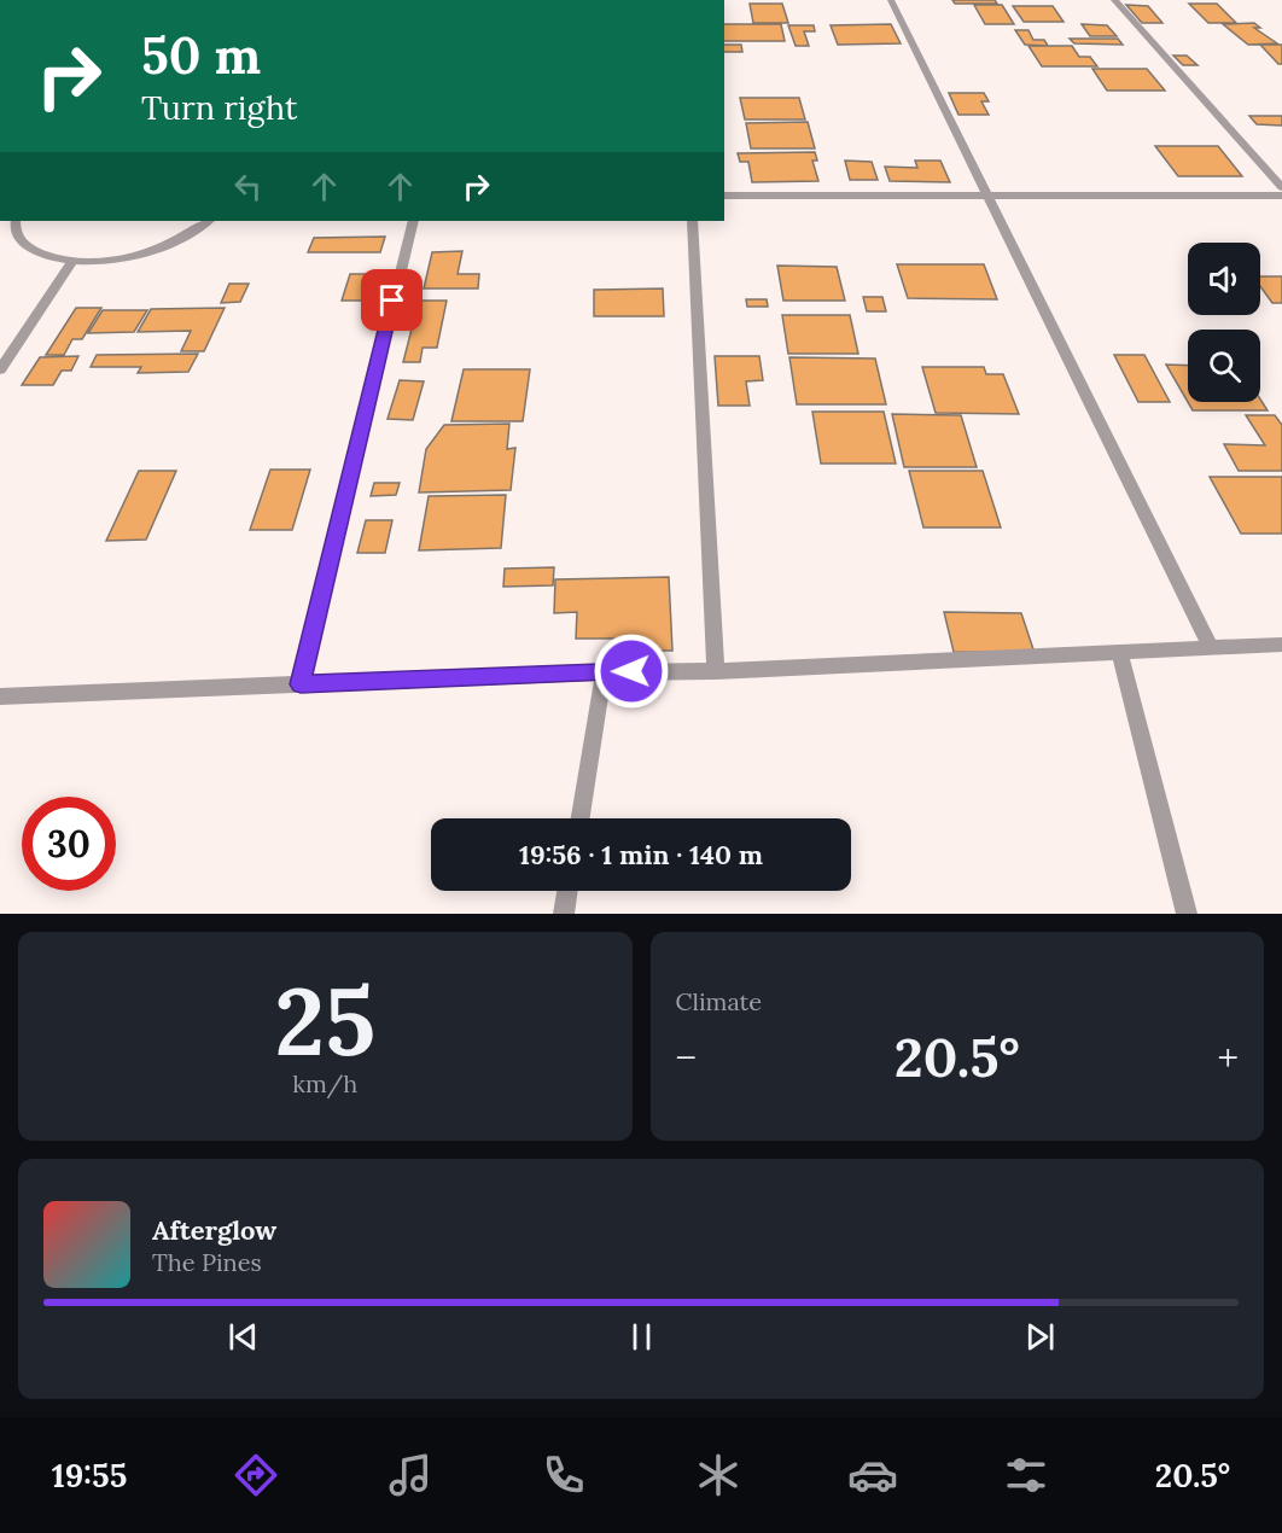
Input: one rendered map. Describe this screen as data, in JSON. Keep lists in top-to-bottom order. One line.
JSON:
{"page":{"turn":["50 m","Turn right"],"limit":"30","trip":"19:56 · 1 min · 140 m","tile":[["25","km/h"],"Climate"],"heat":["−","20.5°","+"],"song":["Afterglow","The Pines"],"tabs":["19:55","20.5°"]}}
